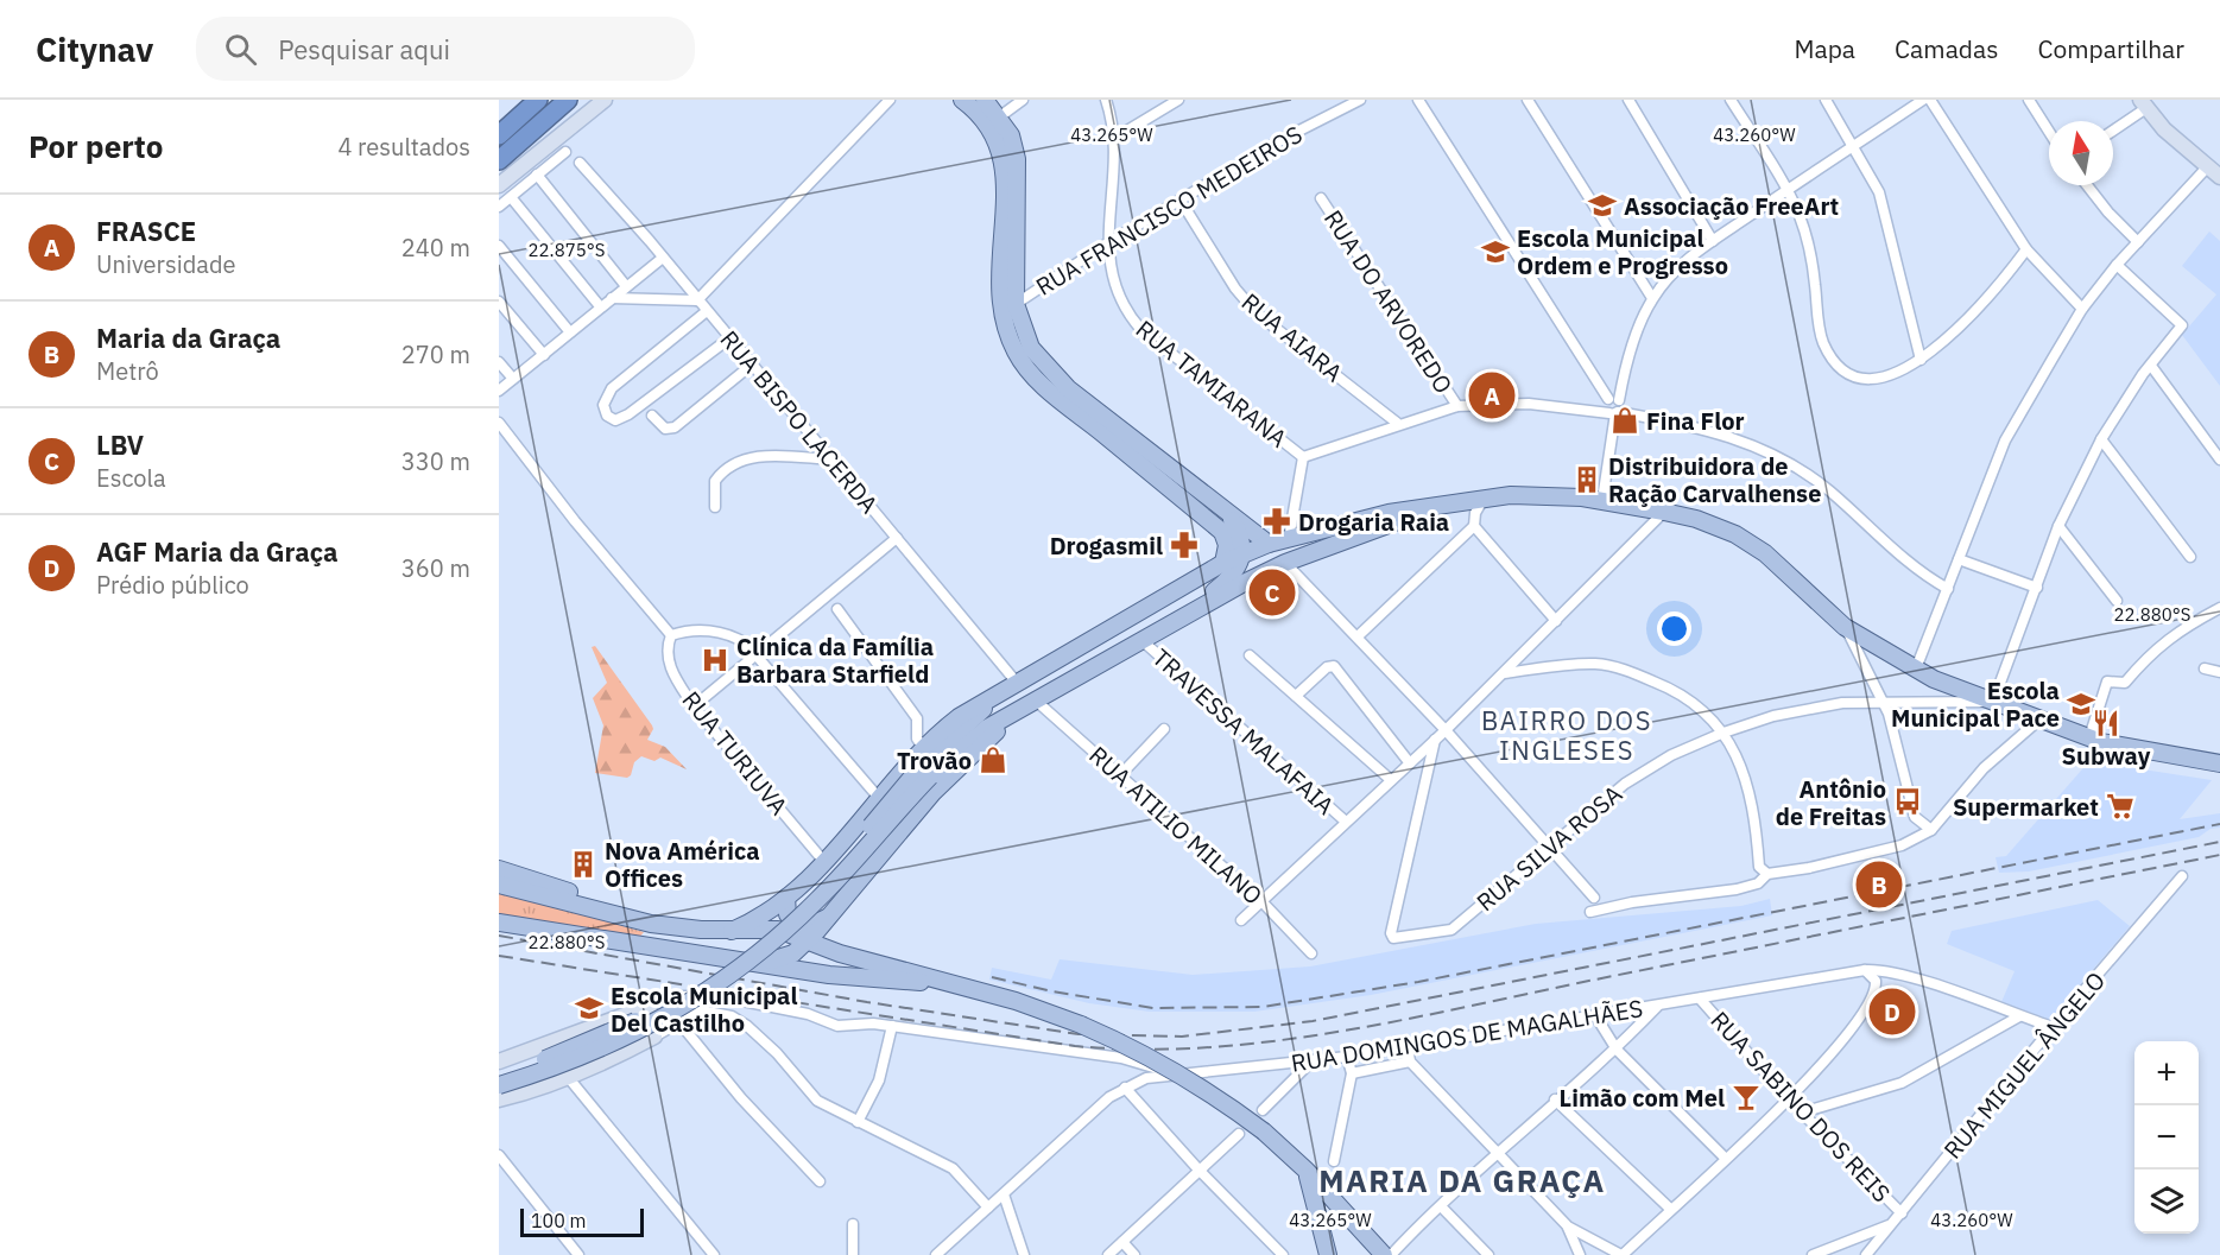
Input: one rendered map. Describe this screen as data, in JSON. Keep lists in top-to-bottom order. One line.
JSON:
{"streets":{"street":["RUA FRANCISCO MEDEIROS","RUA DO ARVOREDO","RUA AIARA","RUA TAMIARANA","RUA BISPO LACERDA","TRAVESSA MALAFAIA","RUA TURIUVA","RUA ATILIO MILANO","RUA SILVA ROSA","RUA DOMINGOS DE MAGALHÃES","RUA MIGUEL ÂNGELO","RUA SABINO DOS REIS"]},"crossings":[["RUA FRANCISCO MEDEIROS","RUA AIARA"],["RUA FRANCISCO MEDEIROS","RUA TAMIARANA"],["RUA DOMINGOS DE MAGALHÃES","RUA MIGUEL ÂNGELO"],["RUA DOMINGOS DE MAGALHÃES","RUA SABINO DOS REIS"],["RUA MIGUEL ÂNGELO","RUA SABINO DOS REIS"]],"districts":["BAIRRO DOS INGLESES","MARIA DA GRAÇA"],"places":{"school or university":["Associação FreeArt","Escola Municipal Ordem e Progresso","Escola Municipal Pace","Escola Municipal Del Castilho"],"shop":["Fina Flor","Trovão"],"building":["Distribuidora de Ração Carvalhense","Nova América Offices"],"pharmacy":["Drogaria Raia","Drogasmil"],"hospital":["Clínica da Família Barbara Starfield"],"restaurant":["Subway"],"bus stop":["Antônio de Freitas"],"supermarket":["Supermarket"],"bar":["Limão com Mel"]},"scale_bar":"100 m","north":"top","page":{"header":"Citynav","search":"Pesquisar aqui","nav":["Mapa","Camadas","Compartilhar"],"heading":["Por perto","4 resultados"],"list":[{"mark":"A","name":"FRASCE","note":"Universidade","value":"240 m"},{"mark":"B","name":"Maria da Graça","note":"Metrô","value":"270 m"},{"mark":"C","name":"LBV","note":"Escola","value":"330 m"},{"mark":"D","name":"AGF Maria da Graça","note":"Prédio público","value":"360 m"}],"pins":["A","C","B","D"],"map_buttons":["+","−"],"scale":"100 m"},"coordinates":["43.265°W","43.260°W","22.875°S","22.880°S"]}
